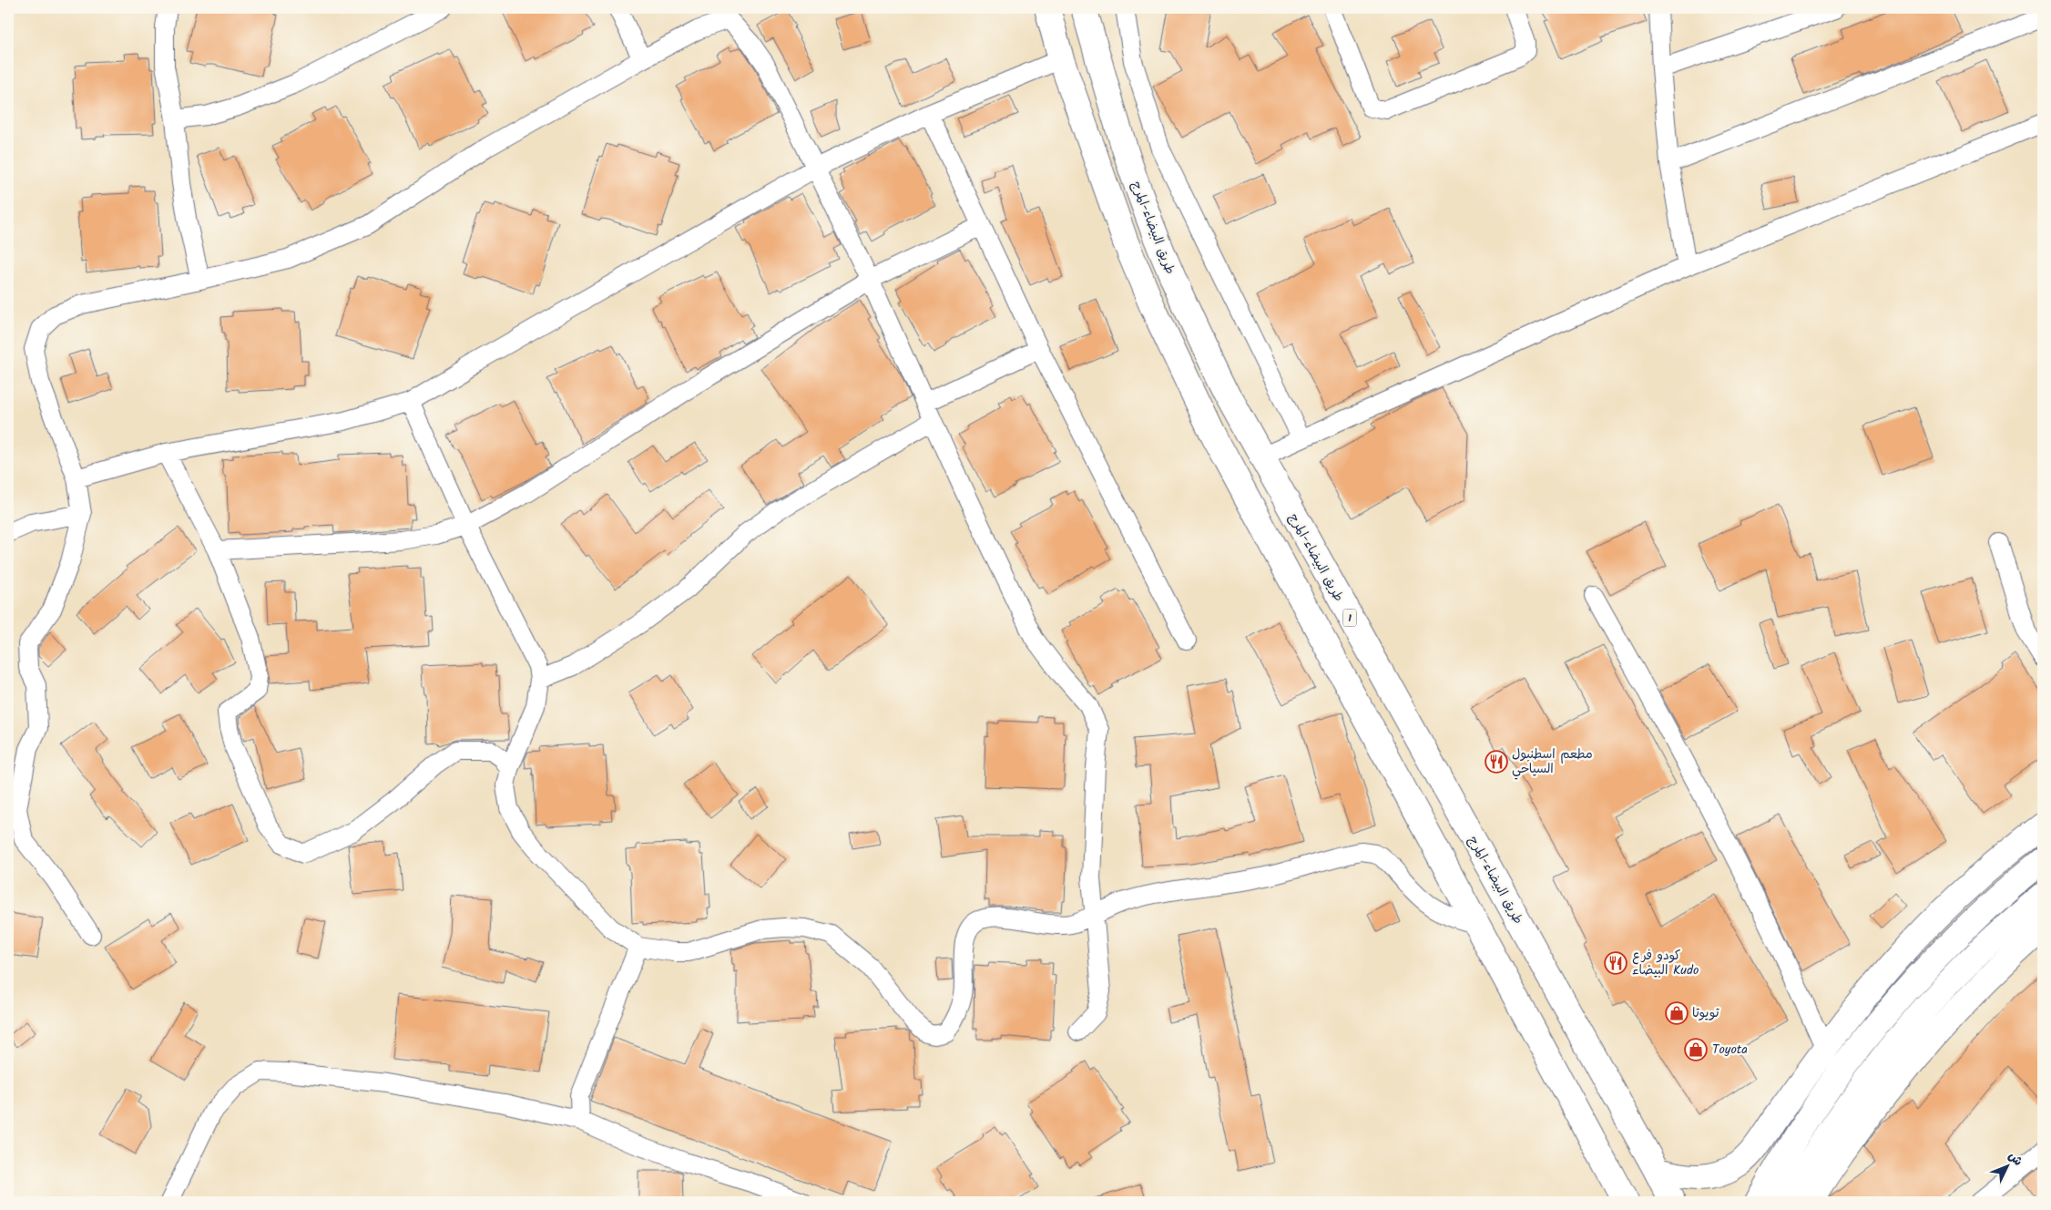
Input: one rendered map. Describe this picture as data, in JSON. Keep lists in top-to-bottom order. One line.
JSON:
{"streets":{"main road":["طريق البيضاء-المرج","1"]},"places":{"restaurant":["مطعم اسطنبول السياحي","كودو فرع البيضاء Kudo"],"shop":["تويوتا","Toyota"]},"north":"top right"}
